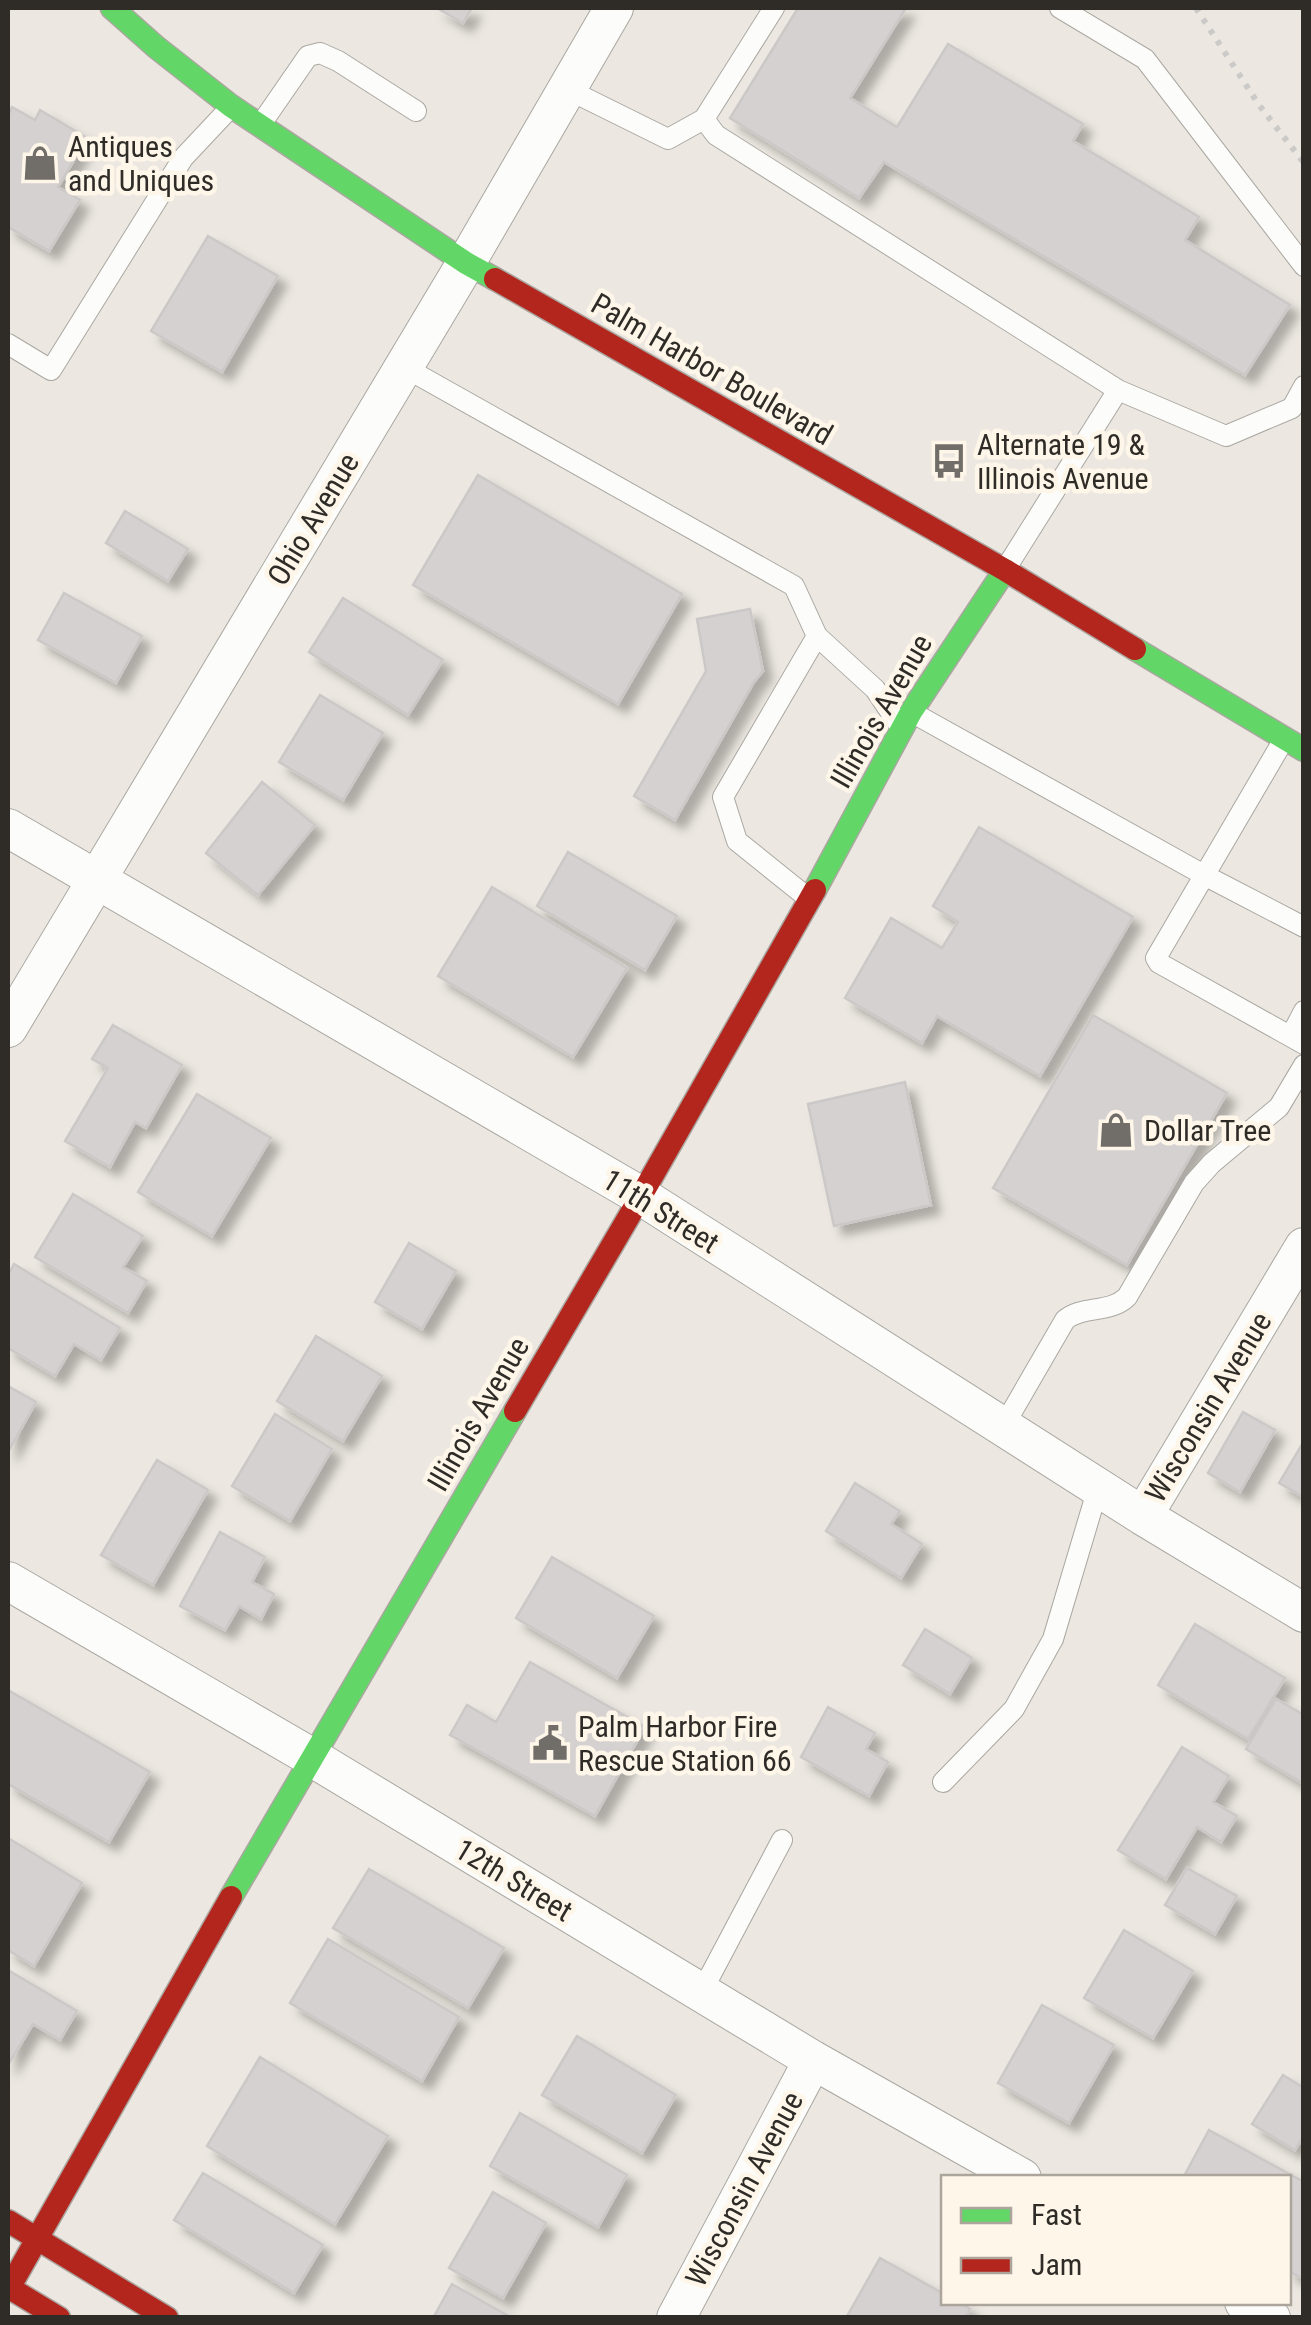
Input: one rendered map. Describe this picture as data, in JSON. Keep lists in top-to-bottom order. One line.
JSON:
{"streets":{"street":["Palm Harbor Boulevard","Ohio Avenue","Illinois Avenue","11th Street","Wisconsin Avenue","12th Street"]},"crossings":[["Palm Harbor Boulevard","Ohio Avenue"],["Palm Harbor Boulevard","Illinois Avenue"],["Ohio Avenue","11th Street"],["Illinois Avenue","11th Street"],["Illinois Avenue","12th Street"],["11th Street","Wisconsin Avenue"],["Wisconsin Avenue","12th Street"]],"places":{"shop":["Antiques and Uniques","Dollar Tree"],"bus stop":["Alternate 19 & Illinois Avenue"],"public building":["Palm Harbor Fire Rescue Station 66"]},"legend":["Fast","Jam"]}
